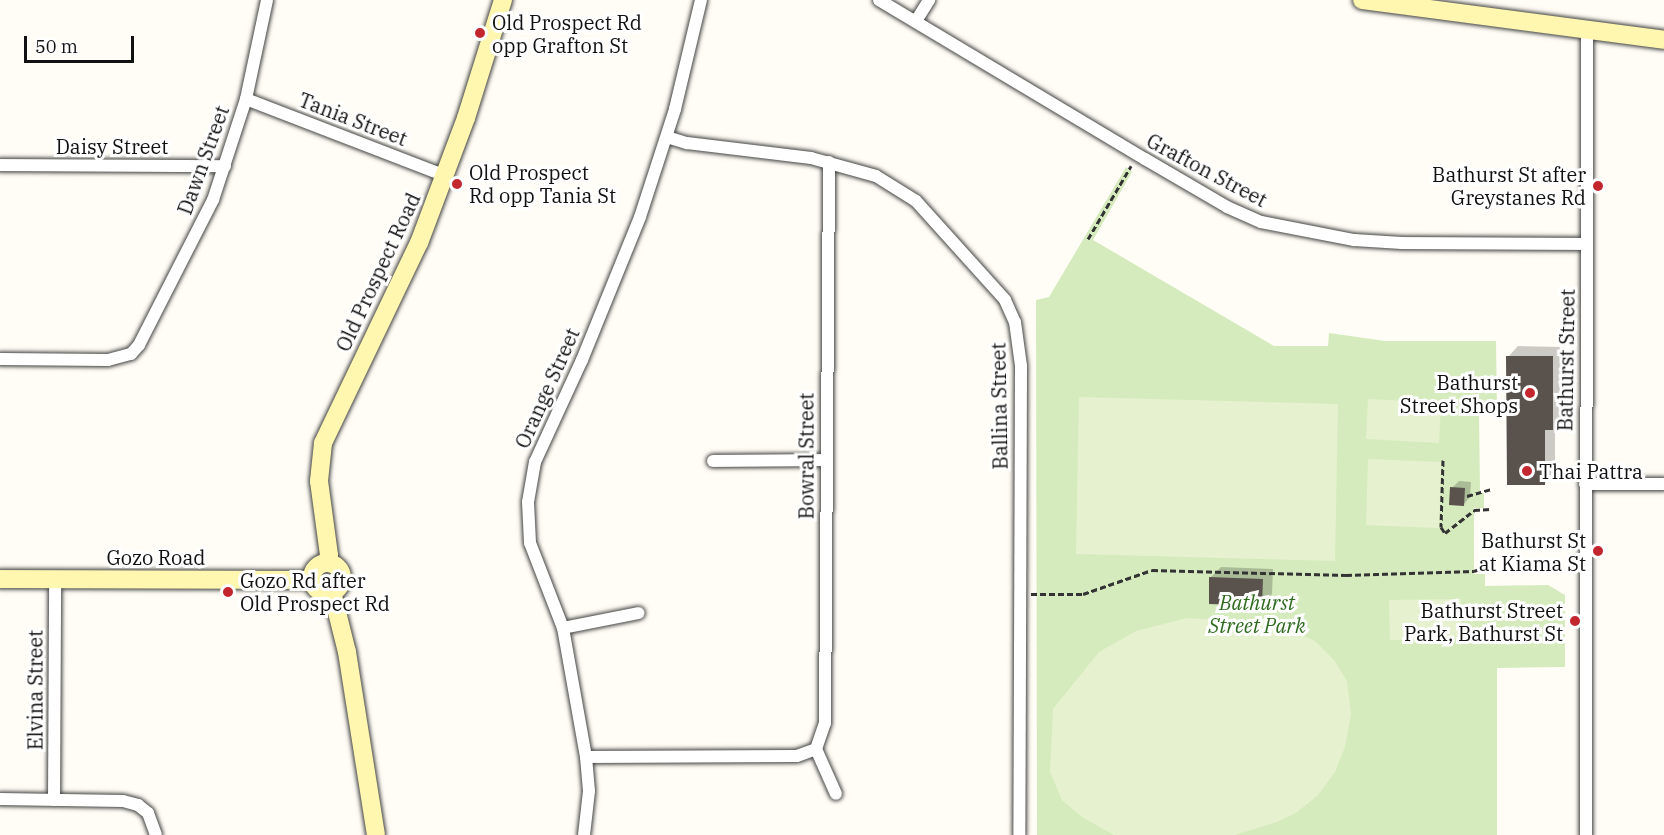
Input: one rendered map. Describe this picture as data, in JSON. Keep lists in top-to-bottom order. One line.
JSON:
{"streets":{"main road":["Old Prospect Road","Gozo Road"],"street":["Tania Street","Daisy Street","Dawn Street","Grafton Street","Bathurst Street","Orange Street","Ballina Street","Bowral Street","Elvina Street"]},"crossings":[["Tania Street","Dawn Street"],["Tania Street","Old Prospect Road"],["Daisy Street","Dawn Street"],["Grafton Street","Bathurst Street"],["Old Prospect Road","Gozo Road"],["Orange Street","Ballina Street"],["Ballina Street","Bowral Street"],["Gozo Road","Elvina Street"]],"parks":["Bathurst Street Park"],"places":["Old Prospect Rd opp Grafton St","Old Prospect Rd opp Tania St","Bathurst St after Greystanes Rd","Bathurst Street Shops","Thai Pattra","Bathurst St at Kiama St","Gozo Rd after Old Prospect Rd","Bathurst Street Park, Bathurst St"],"scale_bar":"50 m"}
